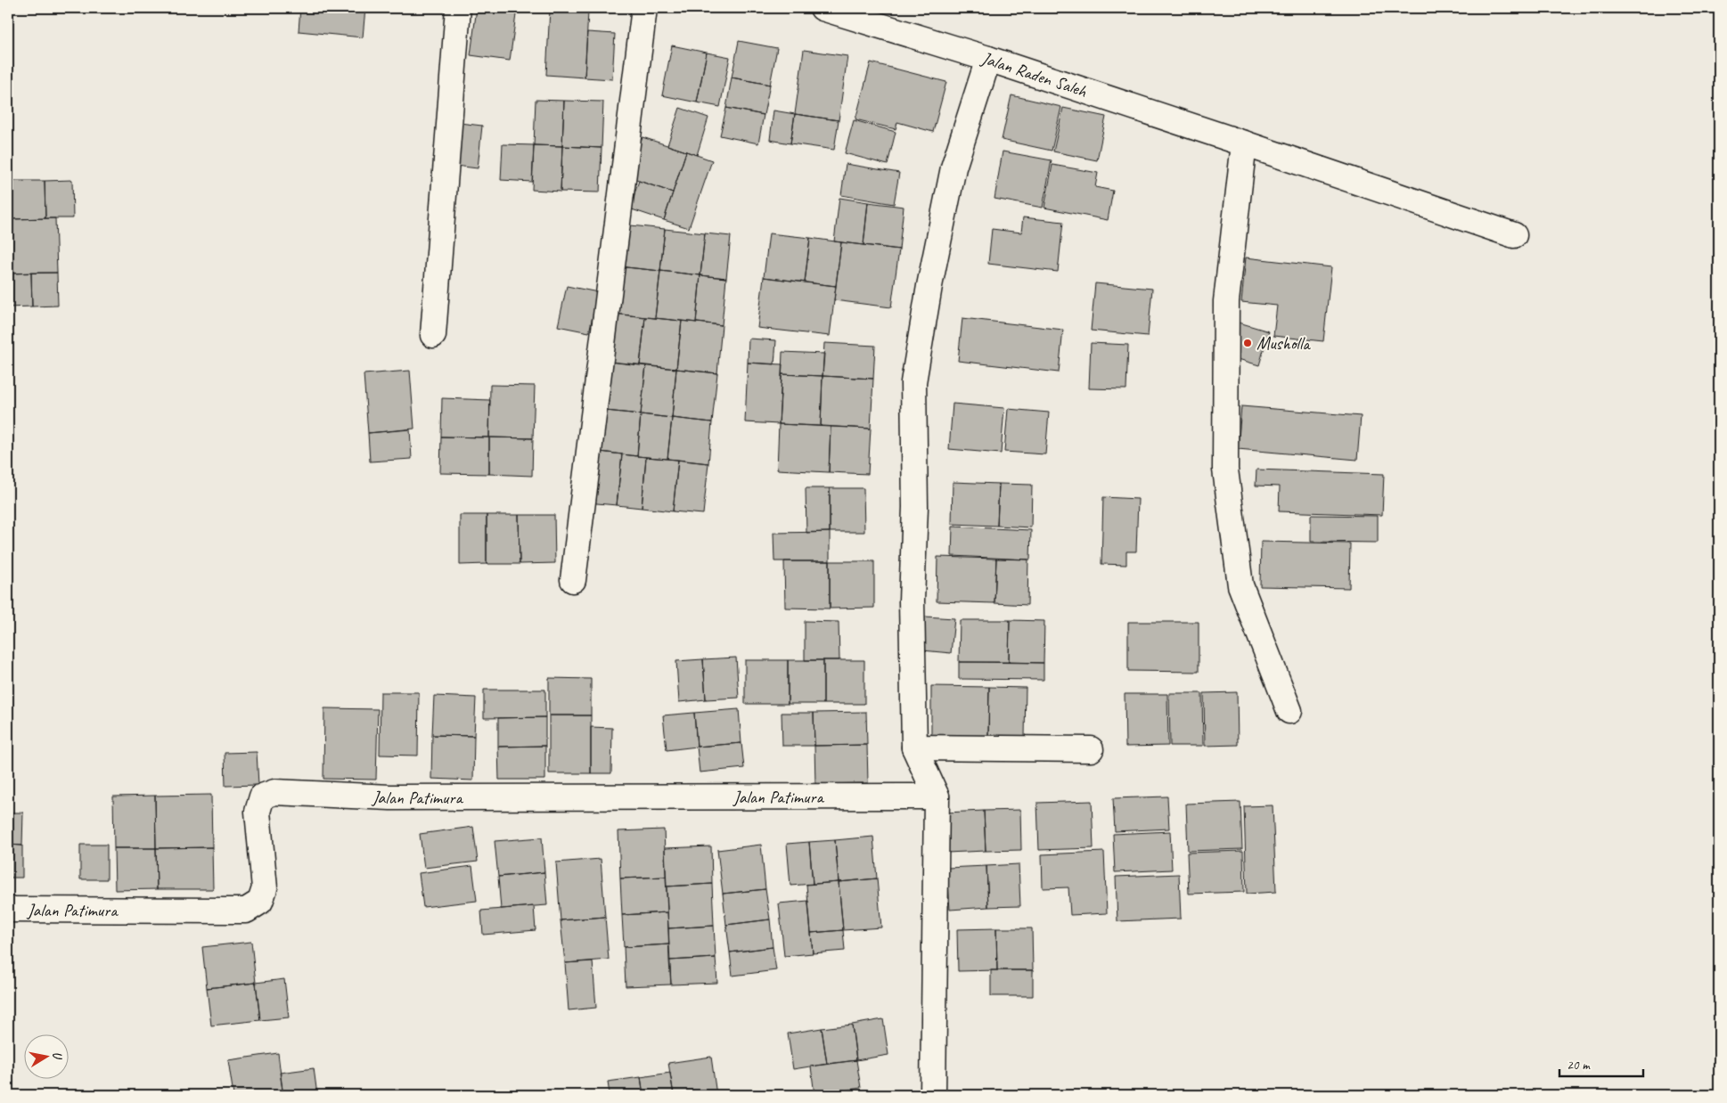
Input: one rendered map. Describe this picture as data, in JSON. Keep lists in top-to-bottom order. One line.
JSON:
{"streets":{"street":["Jalan Raden Saleh","Jalan Patimura"]},"places":["Musholla"],"scale_bar":"20 m","north":"right"}
